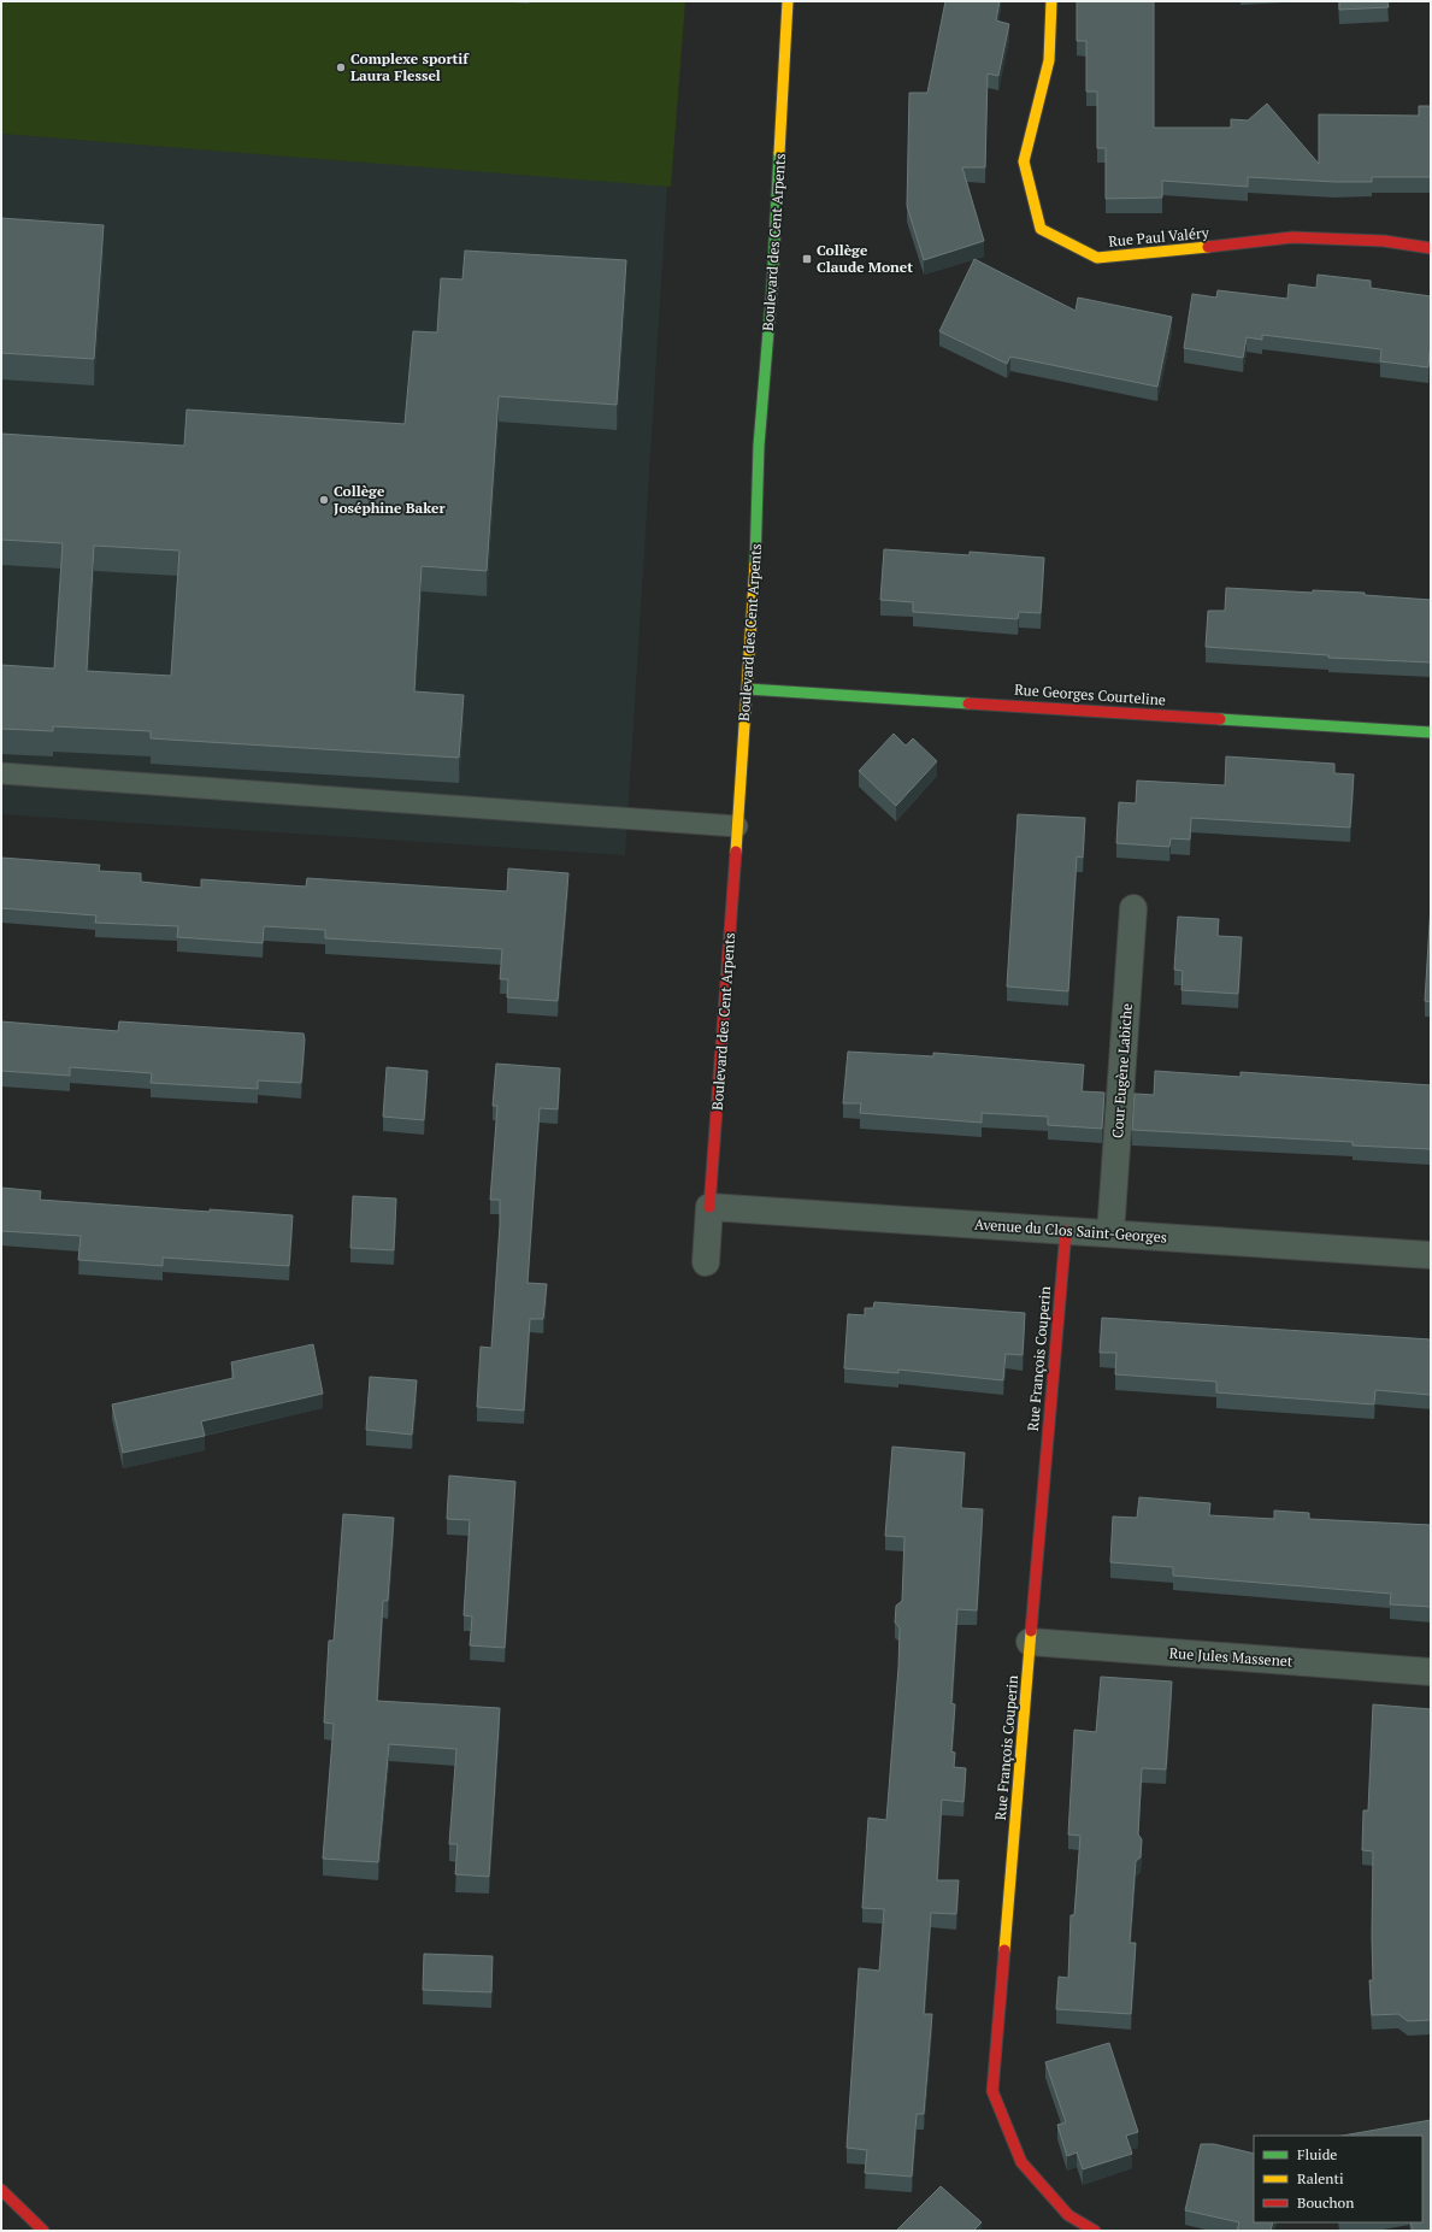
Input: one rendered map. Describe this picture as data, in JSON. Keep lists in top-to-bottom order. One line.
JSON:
{"streets":{"street":["Rue Paul Valéry","Boulevard des Cent Arpents","Rue Georges Courteline","Cour Eugène Labiche","Avenue du Clos Saint-Georges","Rue François Couperin","Rue Jules Massenet"]},"crossings":[["Boulevard des Cent Arpents","Rue Georges Courteline"],["Boulevard des Cent Arpents","Avenue du Clos Saint-Georges"],["Cour Eugène Labiche","Avenue du Clos Saint-Georges"],["Avenue du Clos Saint-Georges","Rue François Couperin"],["Rue François Couperin","Rue Jules Massenet"]],"places":{"other":["Complexe sportif Laura Flessel","Collège Joséphine Baker"],"transit":["Collège Claude Monet"]},"legend":["Fluide","Ralenti","Bouchon"]}
